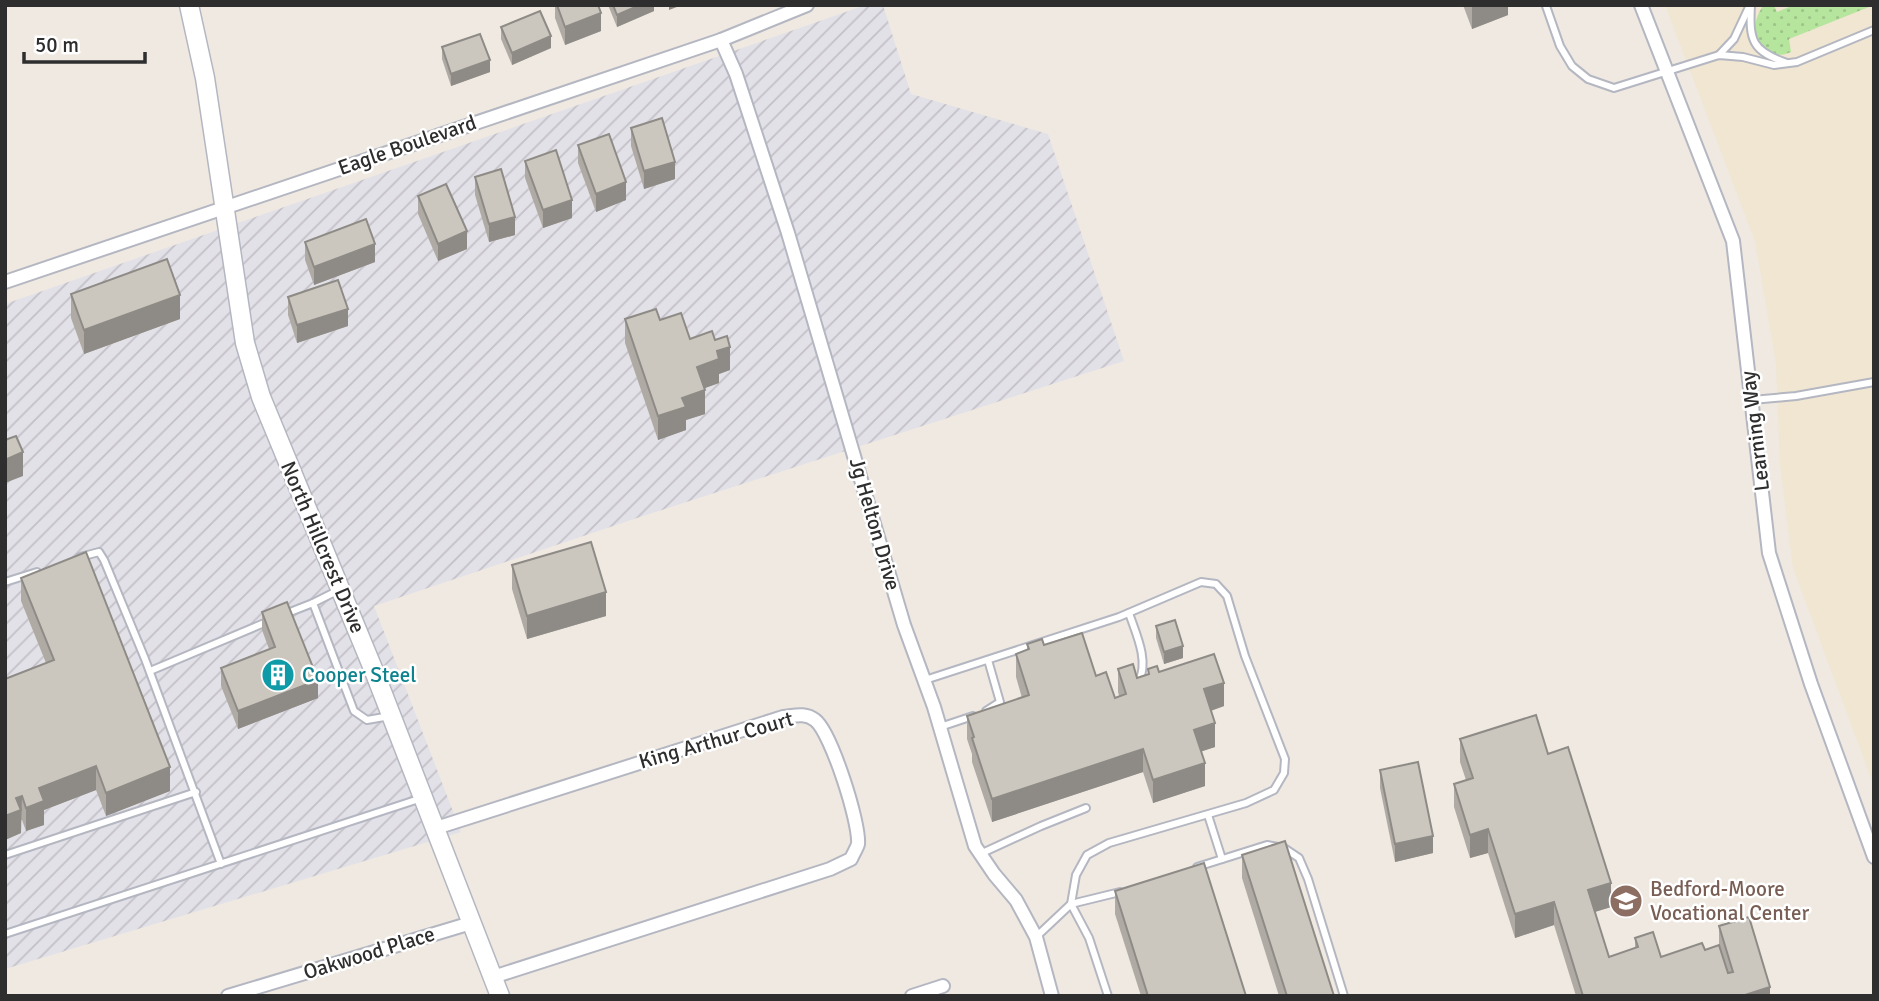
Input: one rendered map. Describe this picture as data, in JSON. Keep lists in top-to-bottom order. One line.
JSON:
{"streets":{"street":["Eagle Boulevard","Learning Way","Jg Helton Drive","North Hillcrest Drive","King Arthur Court","Oakwood Place"]},"crossings":[["Eagle Boulevard","Jg Helton Drive"],["Eagle Boulevard","North Hillcrest Drive"],["North Hillcrest Drive","King Arthur Court"],["North Hillcrest Drive","Oakwood Place"]],"places":{"building":["Cooper Steel"],"school or university":["Bedford-Moore Vocational Center"]},"scale_bar":"50 m"}
